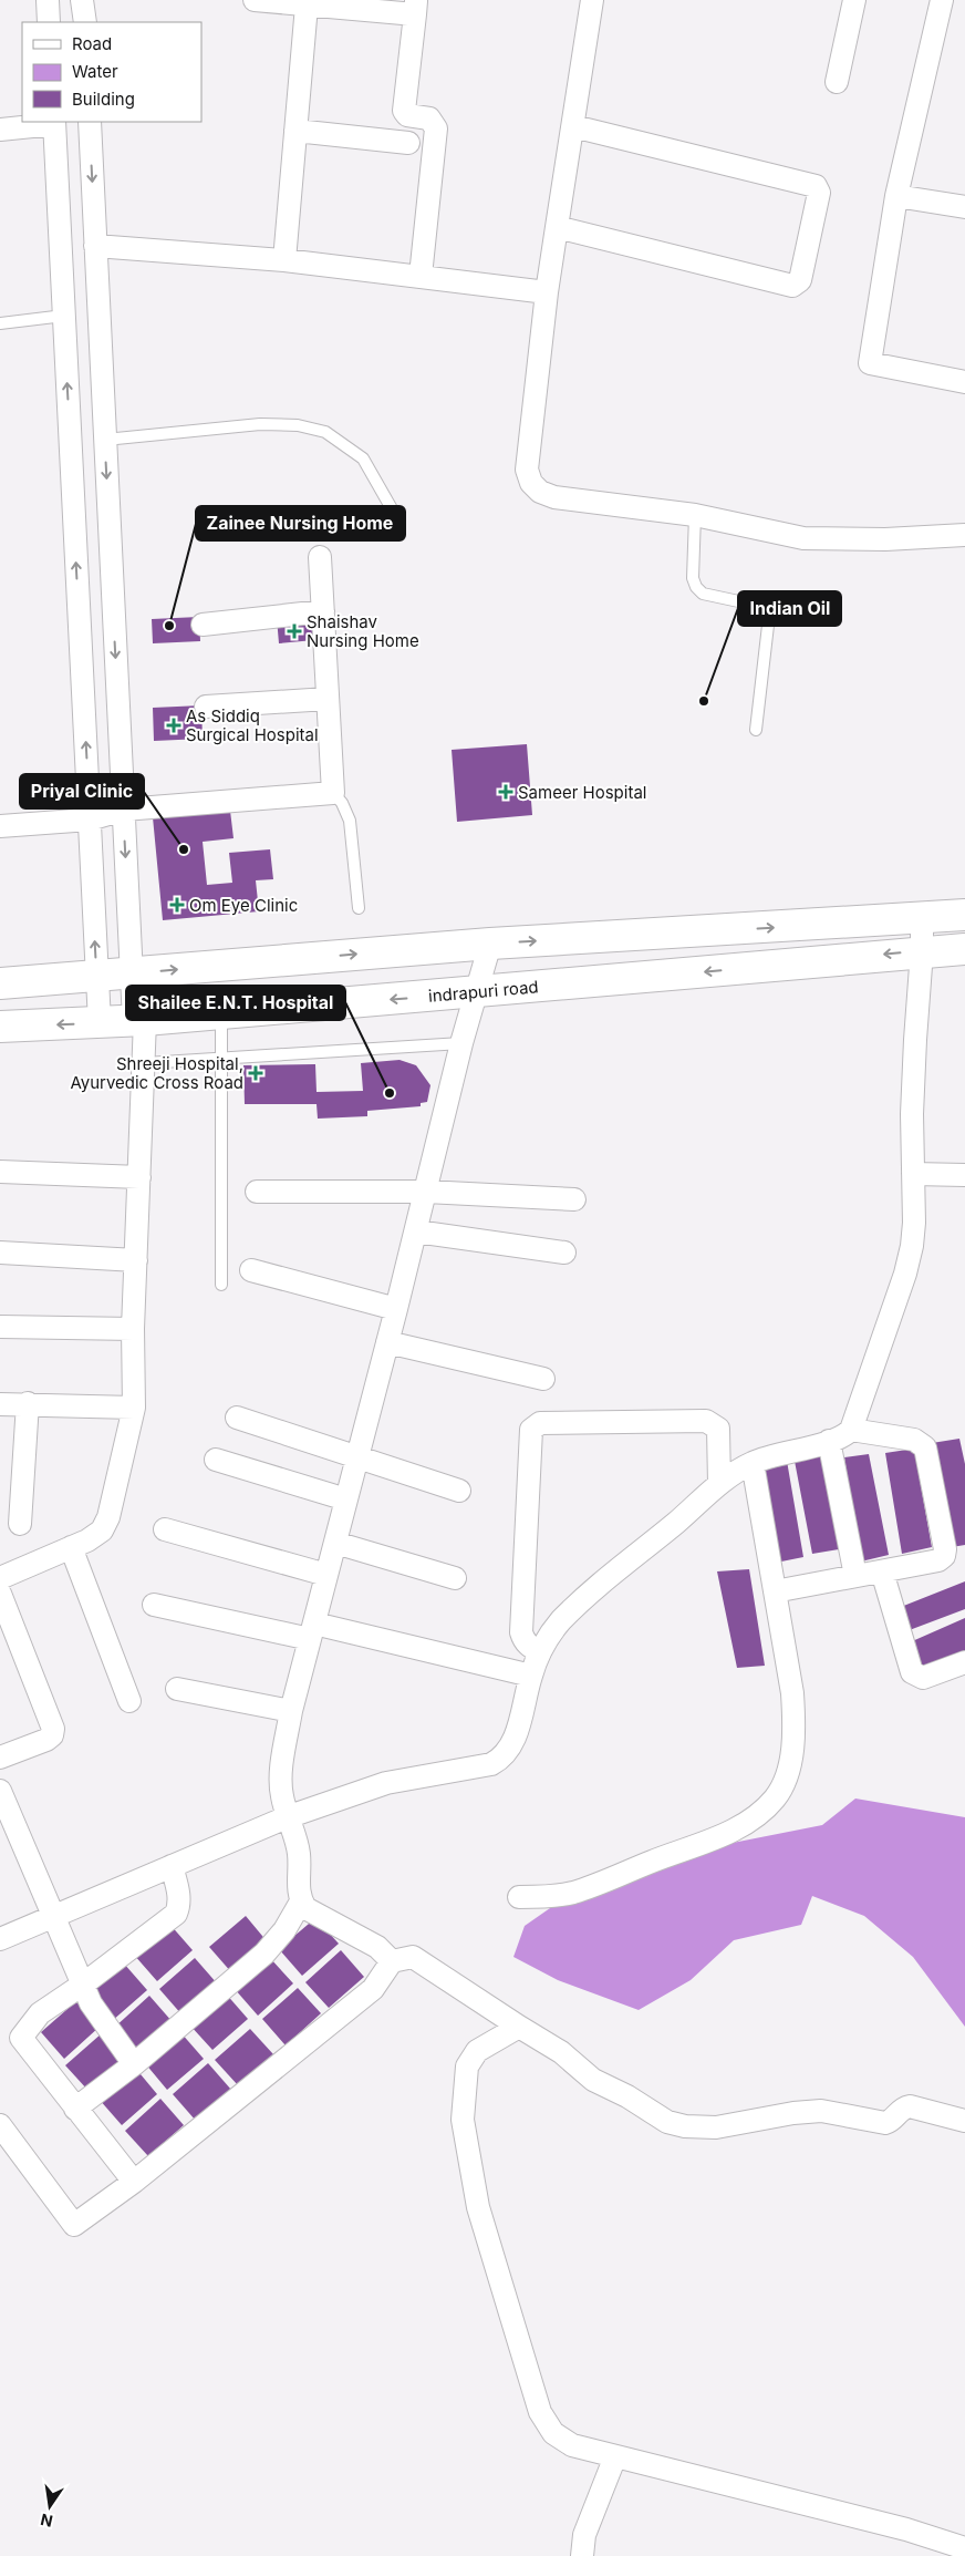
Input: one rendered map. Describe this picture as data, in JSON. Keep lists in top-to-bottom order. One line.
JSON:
{"streets":{"main road":["indrapuri road"]},"places":{"other":["Zainee Nursing Home","Indian Oil","Priyal Clinic","Shailee E.N.T. Hospital"],"health":["Shaishav Nursing Home","As Siddiq Surgical Hospital","Sameer Hospital","Om Eye Clinic","Shreeji Hospital, Ayurvedic Cross Road"]},"legend":["Road","Water","Building"],"north":"bottom"}
